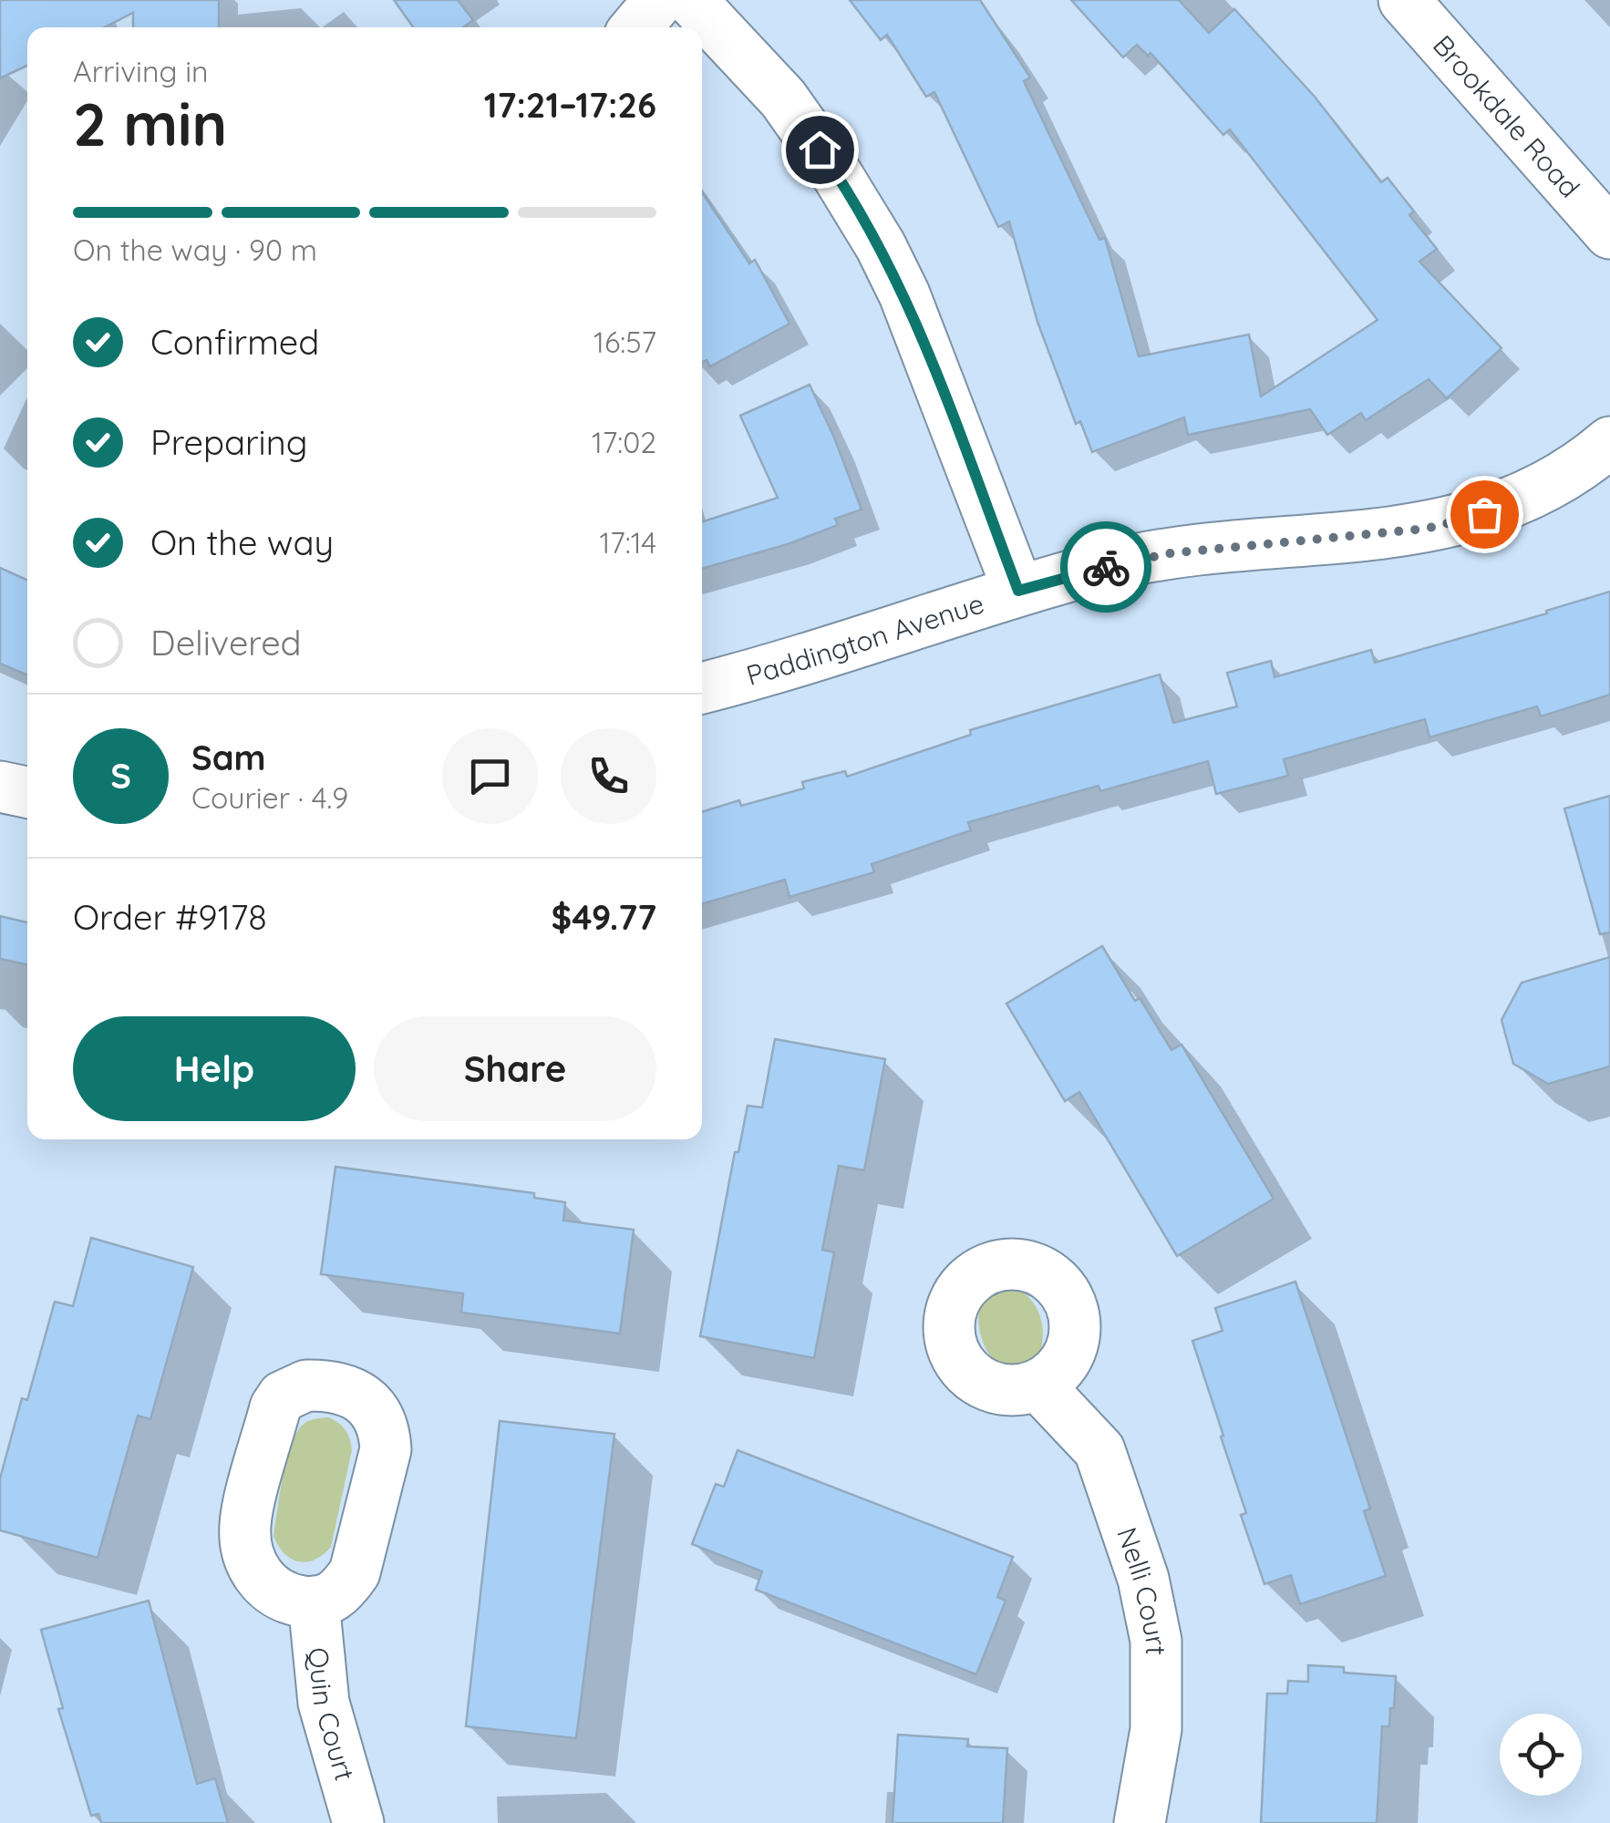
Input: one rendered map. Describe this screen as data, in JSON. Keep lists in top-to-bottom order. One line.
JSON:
{"streets":{"street":["Brookdale Road","Paddington Avenue","Nelli Court","Quin Court"]},"page":{"heading":["2 min","Arriving in","17:21–17:26"],"panel":["Sam","Courier · 4.9","Order #9178","$49.77"],"bar":"On the way · 90 m","list":[["Confirmed","16:57"],["Preparing","17:02"],["On the way","17:14"],"Delivered"],"round":"S","buttons":["Help","Share"]}}
